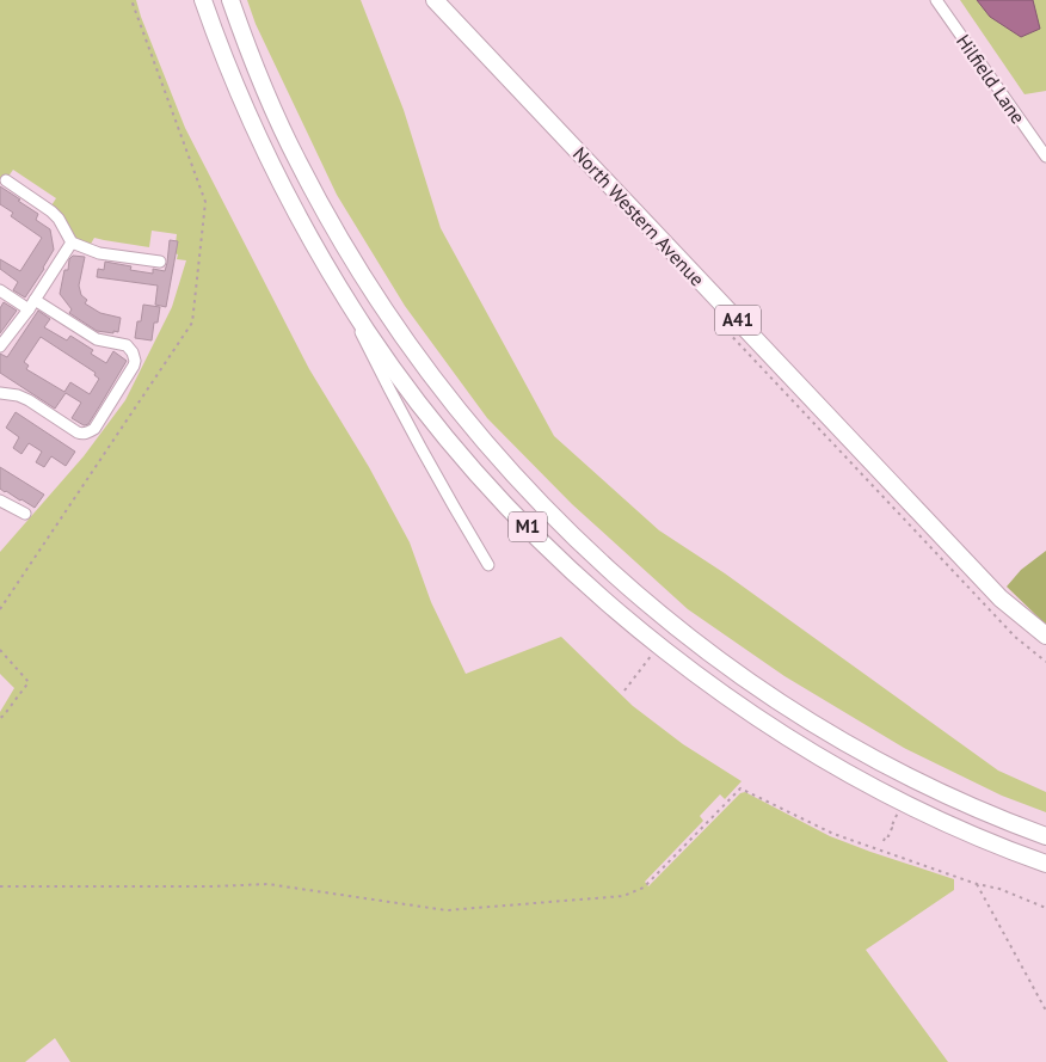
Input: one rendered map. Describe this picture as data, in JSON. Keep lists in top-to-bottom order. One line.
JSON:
{"streets":{"highway":["North Western Avenue","A41","M1"],"street":["Hilfield Lane"]}}
